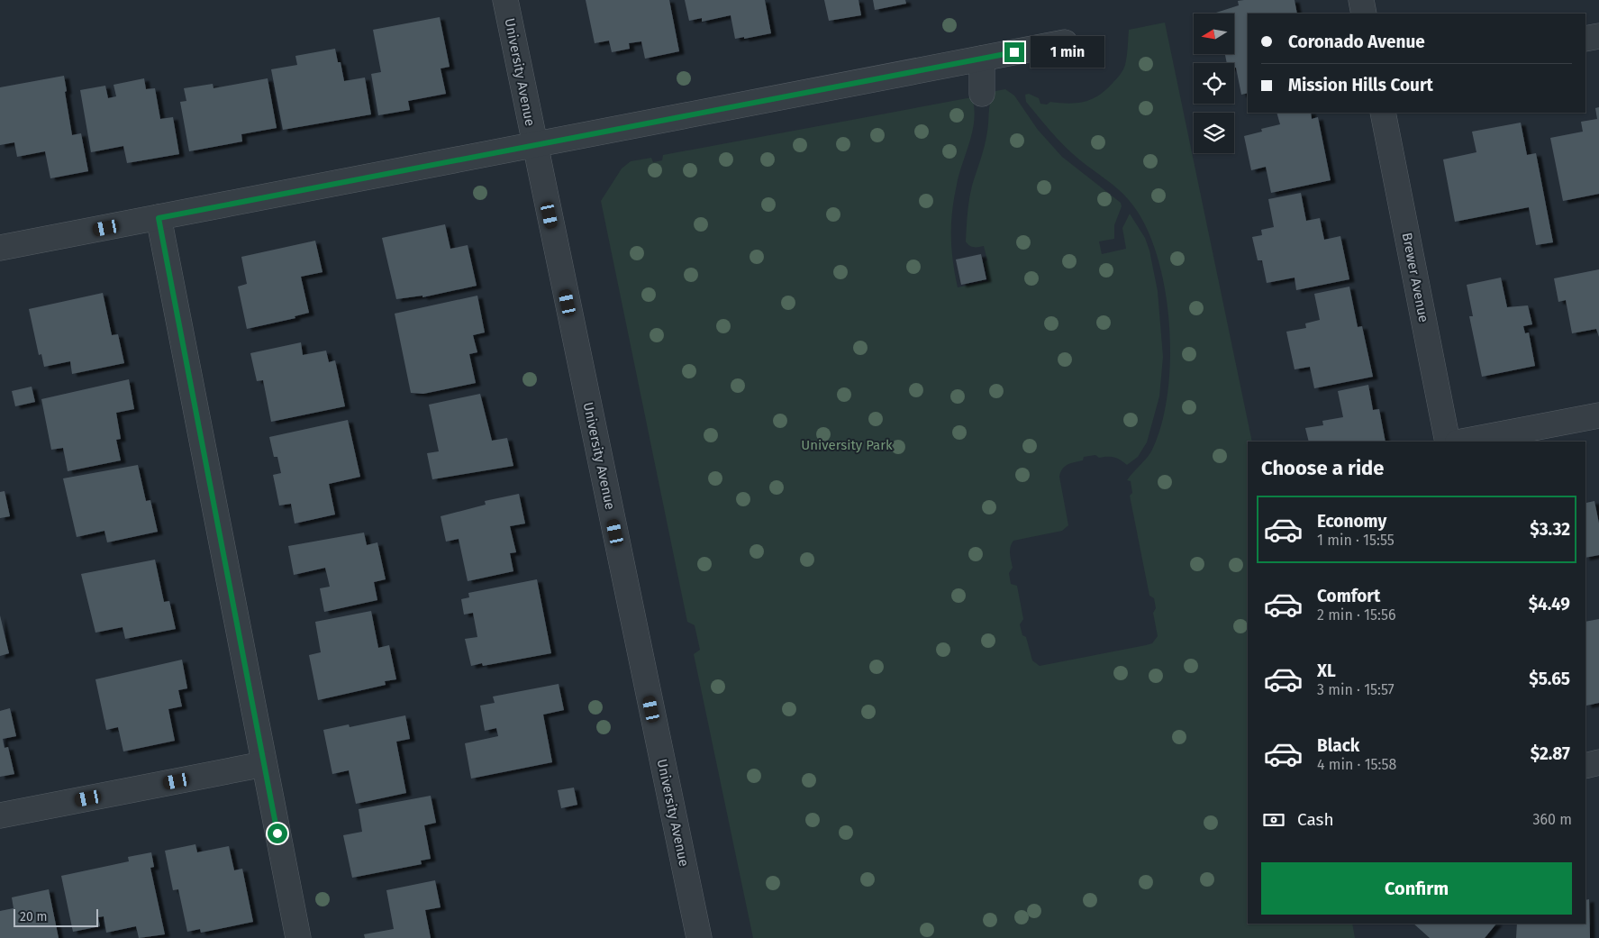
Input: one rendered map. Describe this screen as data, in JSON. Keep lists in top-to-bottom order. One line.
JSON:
{"streets":{"street":["University Avenue","Brewer Avenue"]},"parks":["University Park"],"scale_bar":"20 m","north":"left","page":{"banner":["Coronado Avenue","Mission Hills Court"],"bubble":"1 min","heading":"Choose a ride","list":[{"name":"Economy","note":"1 min · 15:55","value":"$3.32"},{"name":"Comfort","note":"2 min · 15:56","value":"$4.49"},{"name":"XL","note":"3 min · 15:57","value":"$5.65"},{"name":"Black","note":"4 min · 15:58","value":"$2.87"}],"pay":["Cash","360 m"],"buttons":"Confirm","scale":"20 m"}}
